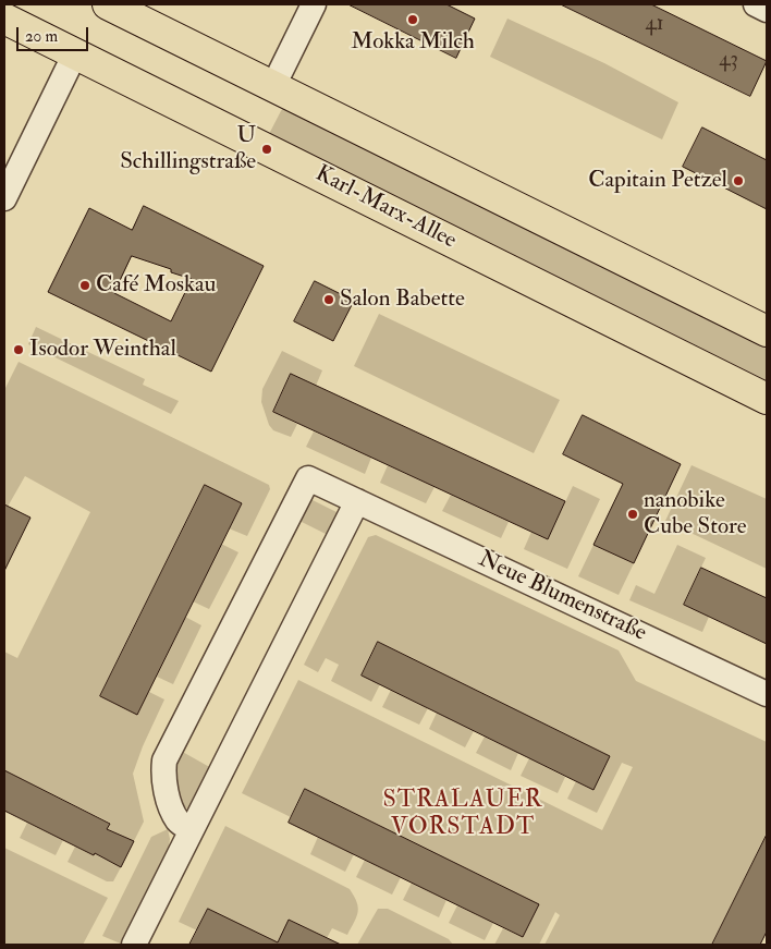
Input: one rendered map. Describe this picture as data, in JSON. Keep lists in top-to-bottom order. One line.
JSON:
{"streets":{"main road":["Karl-Marx-Allee"],"street":["Neue Blumenstraße"]},"districts":["STRALAUER VORSTADT"],"places":["Mokka Milch","U Schillingstraße","Capitain Petzel","Café Moskau","Salon Babette","Isodor Weinthal","nanobike Cube Store"],"house_numbers":["41","43"],"scale_bar":"20 m"}
